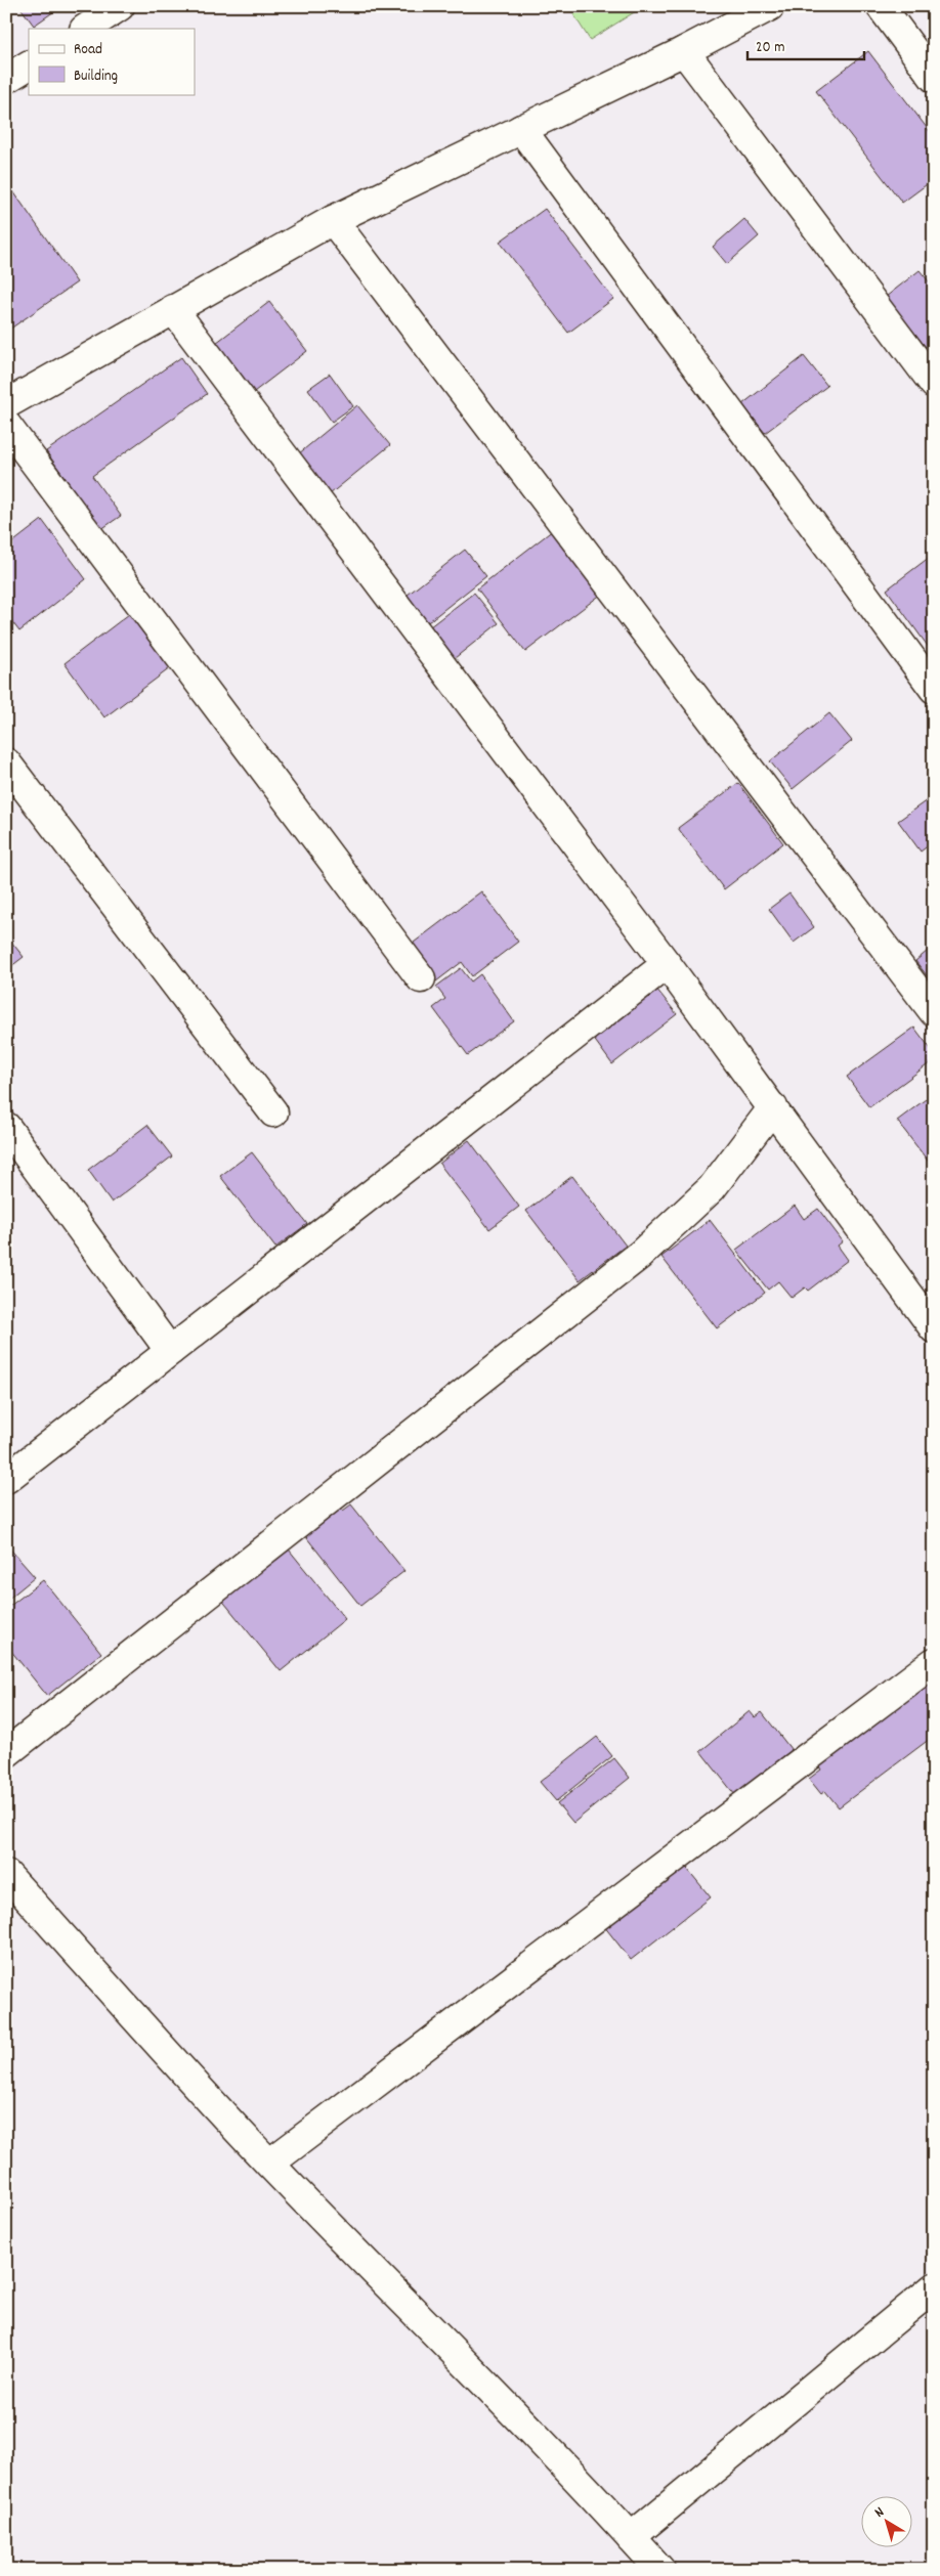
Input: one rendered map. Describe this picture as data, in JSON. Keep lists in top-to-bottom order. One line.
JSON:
{"legend":["Road","Building"],"scale_bar":"20 m","north":"top left"}
